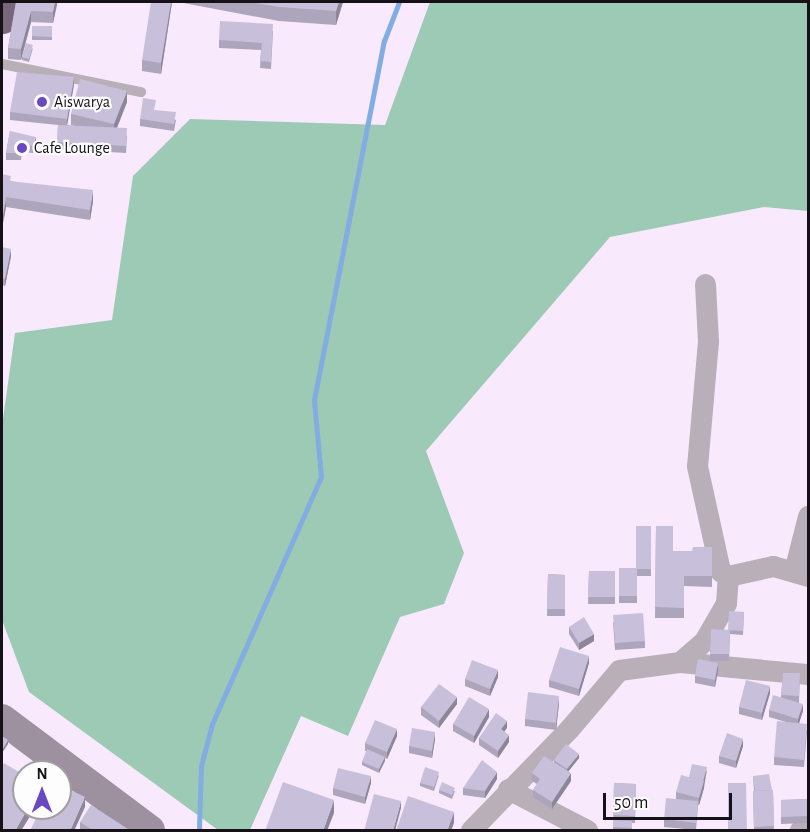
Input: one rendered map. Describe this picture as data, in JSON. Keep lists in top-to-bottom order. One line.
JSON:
{"places":["Aiswarya","Cafe Lounge"],"scale_bar":"50 m","north":"top"}
